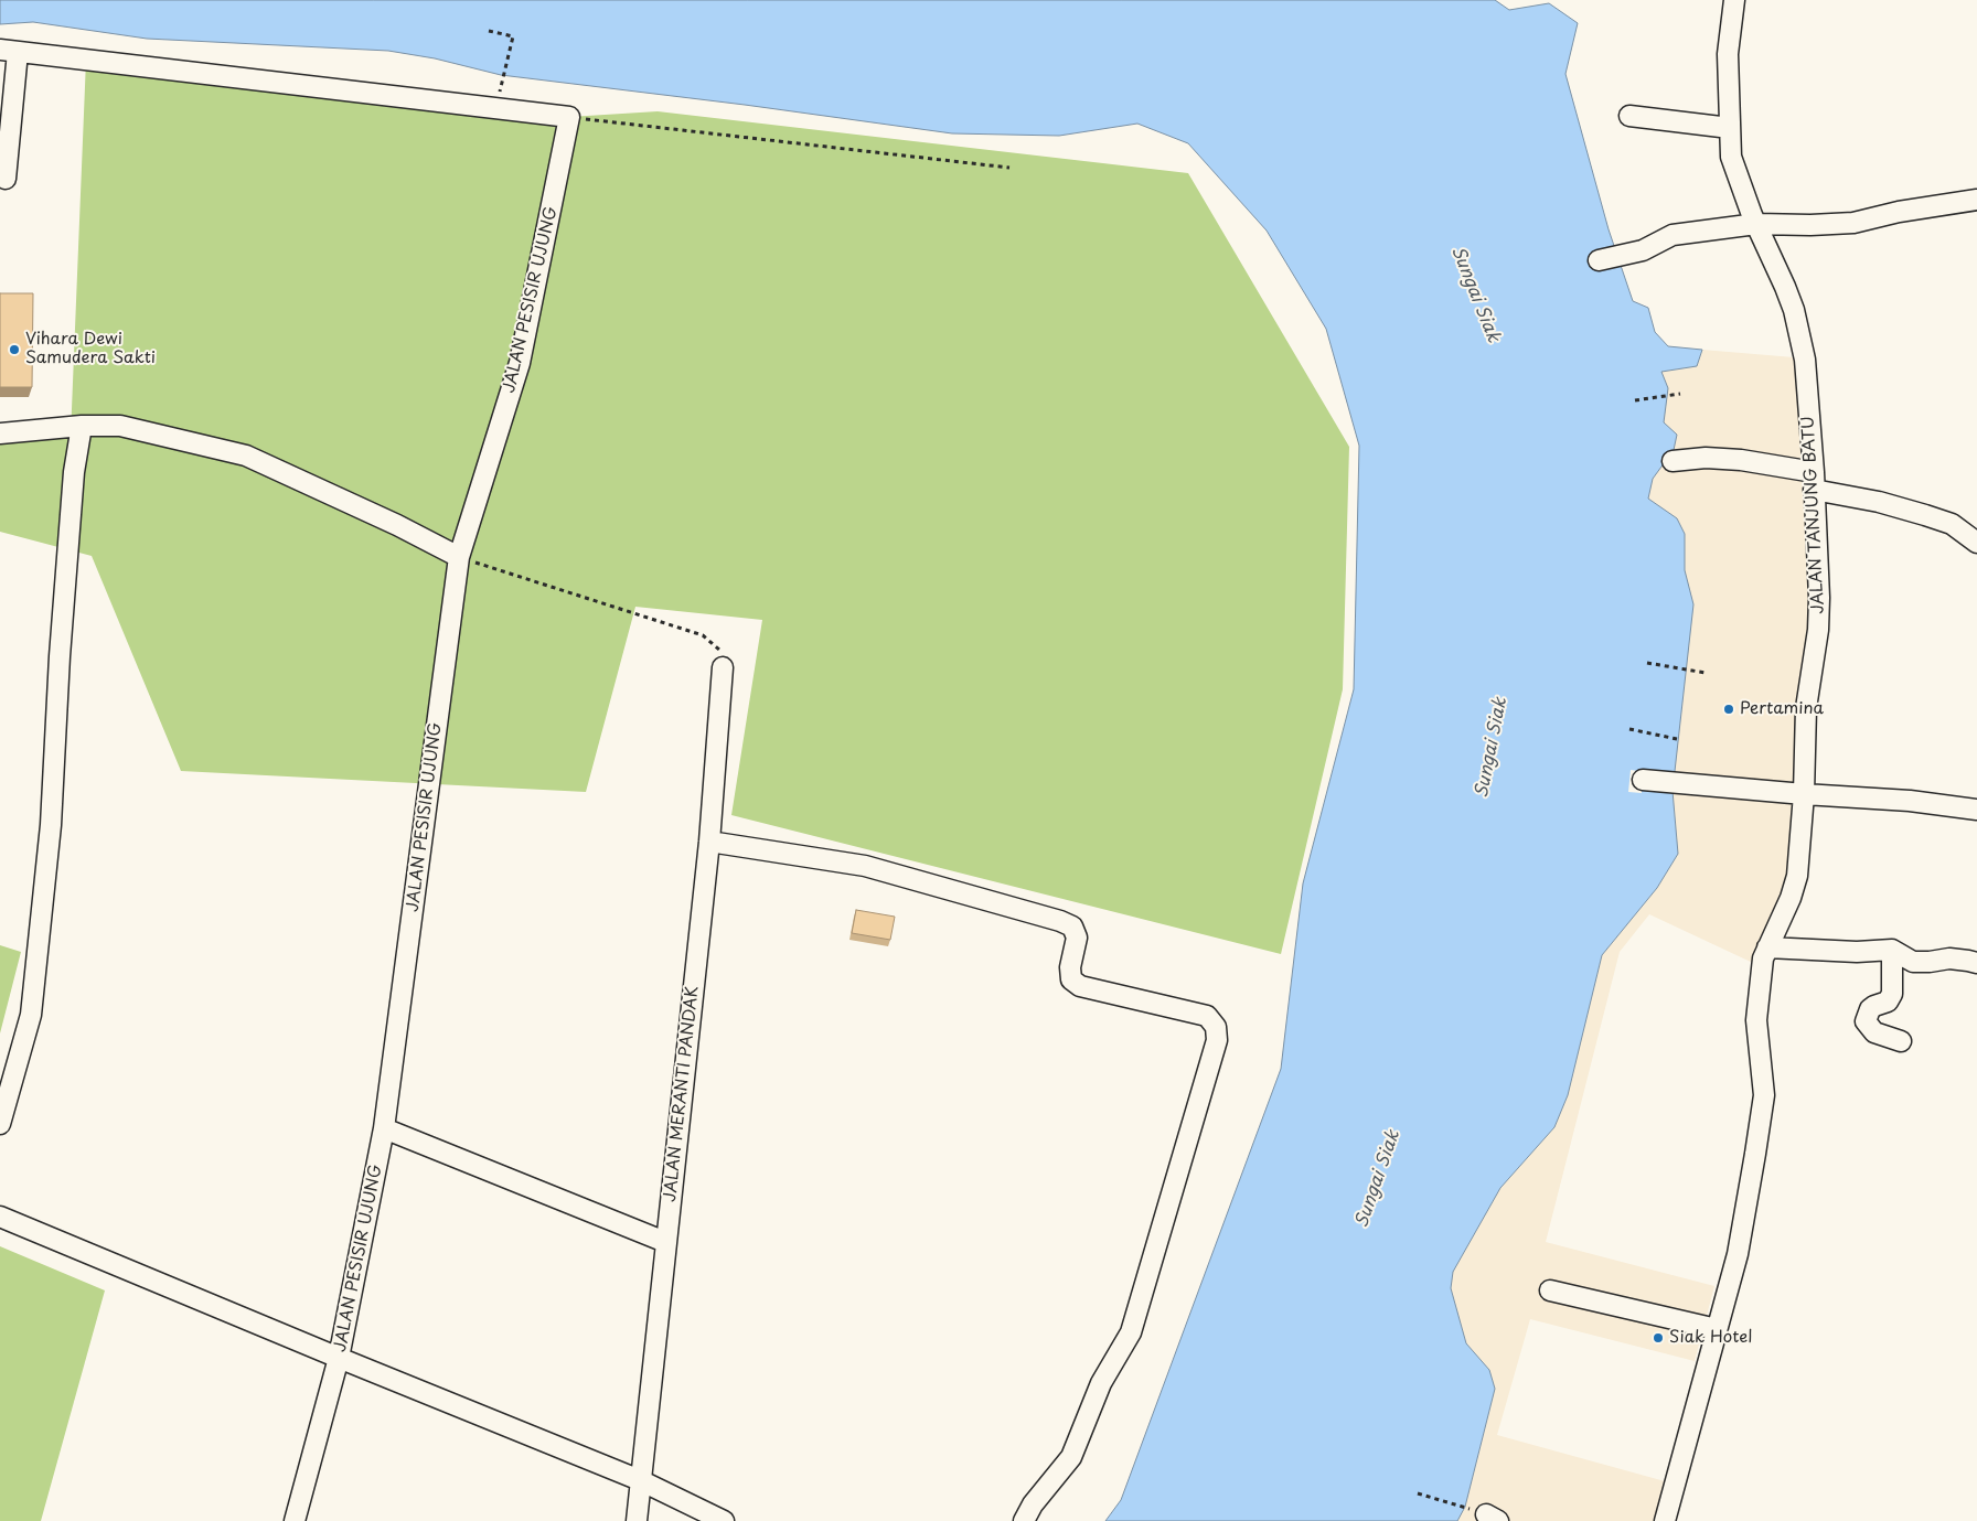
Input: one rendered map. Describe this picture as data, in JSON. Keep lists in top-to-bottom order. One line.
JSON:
{"streets":{"street":["JALAN PESISIR UJUNG","JALAN TANJUNG BATU","JALAN MERANTI PANDAK"]},"water":["Sungai Siak"],"places":["Vihara Dewi Samudera Sakti","Pertamina","Siak Hotel"]}
